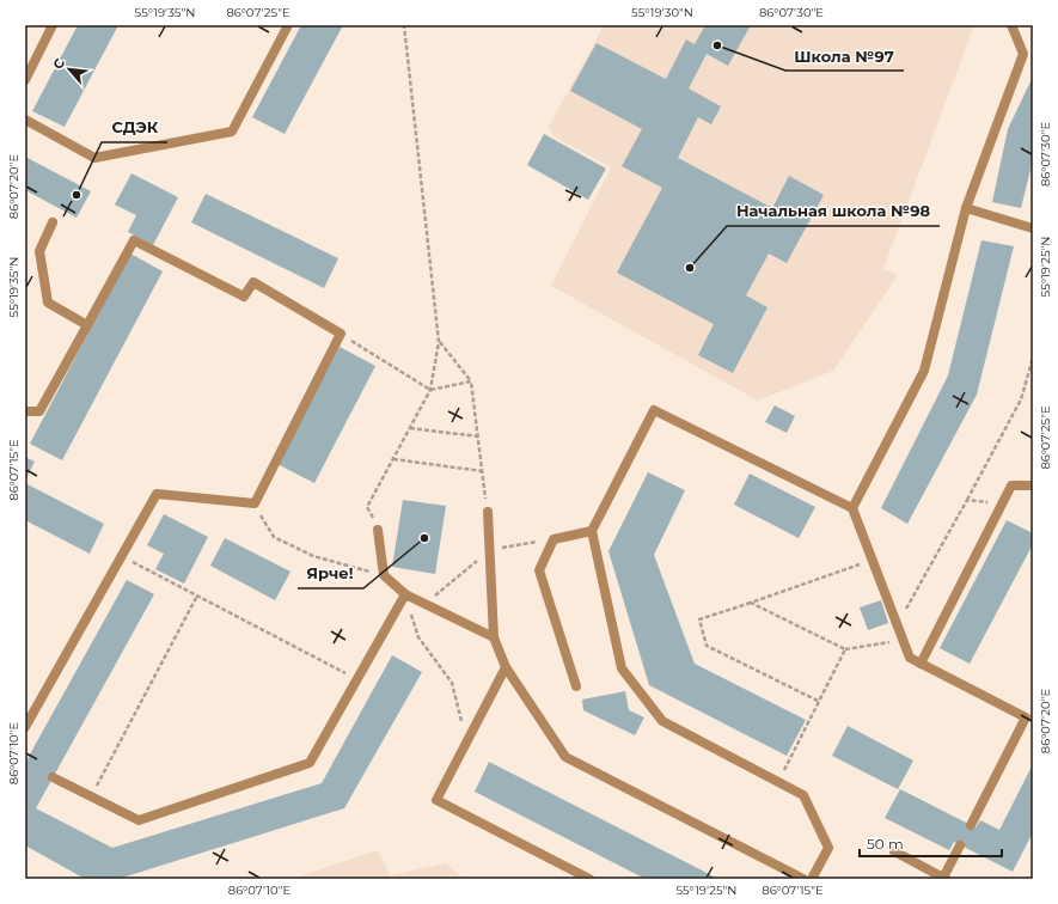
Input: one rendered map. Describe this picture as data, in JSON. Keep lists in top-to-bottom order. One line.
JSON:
{"places":["Школа №97","СДЭК","Начальная школа №98","Ярче!"],"scale_bar":"50 m","north":"top left","coordinates":["55°19'35\"N","86°07'25\"E","55°19'30\"N","86°07'30\"E","86°07'20\"E","55°19'25\"N","86°07'15\"E","86°07'10\"E"]}
